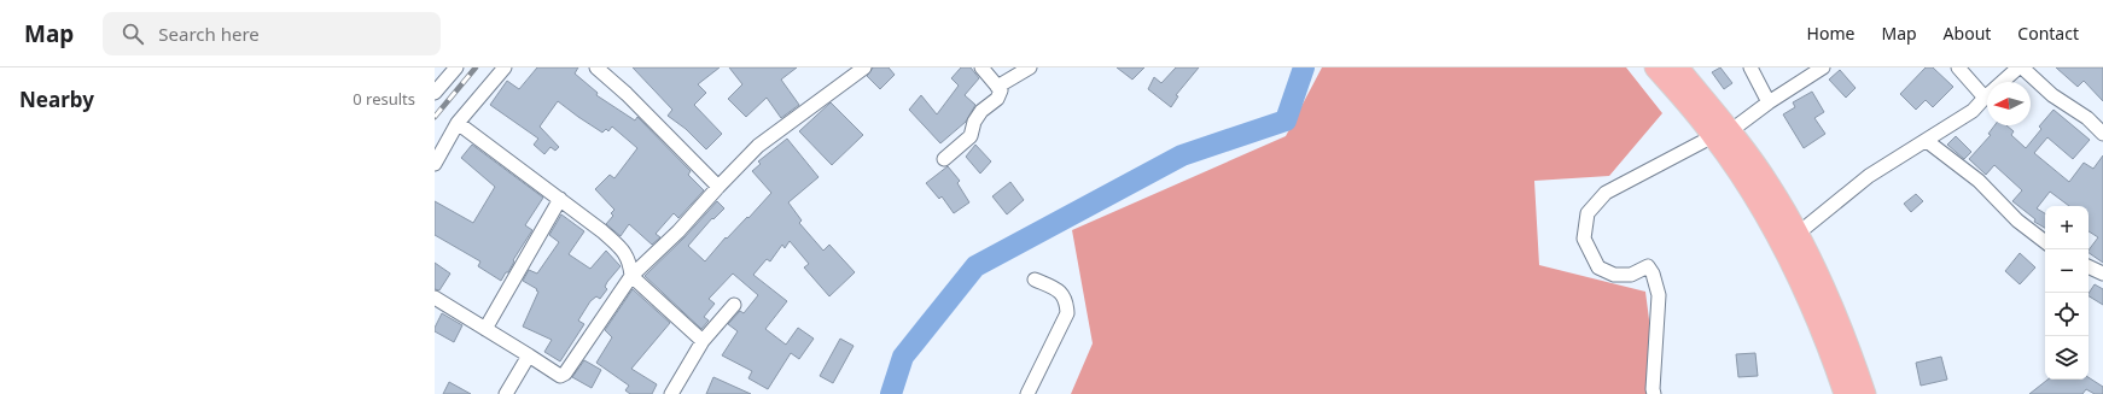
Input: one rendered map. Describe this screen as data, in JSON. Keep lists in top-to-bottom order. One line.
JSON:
{"north":"left","page":{"header":"Map","search":"Search here","nav":["Home","Map","About","Contact"],"heading":["Nearby","0 results"],"map_buttons":["+","−"]}}
